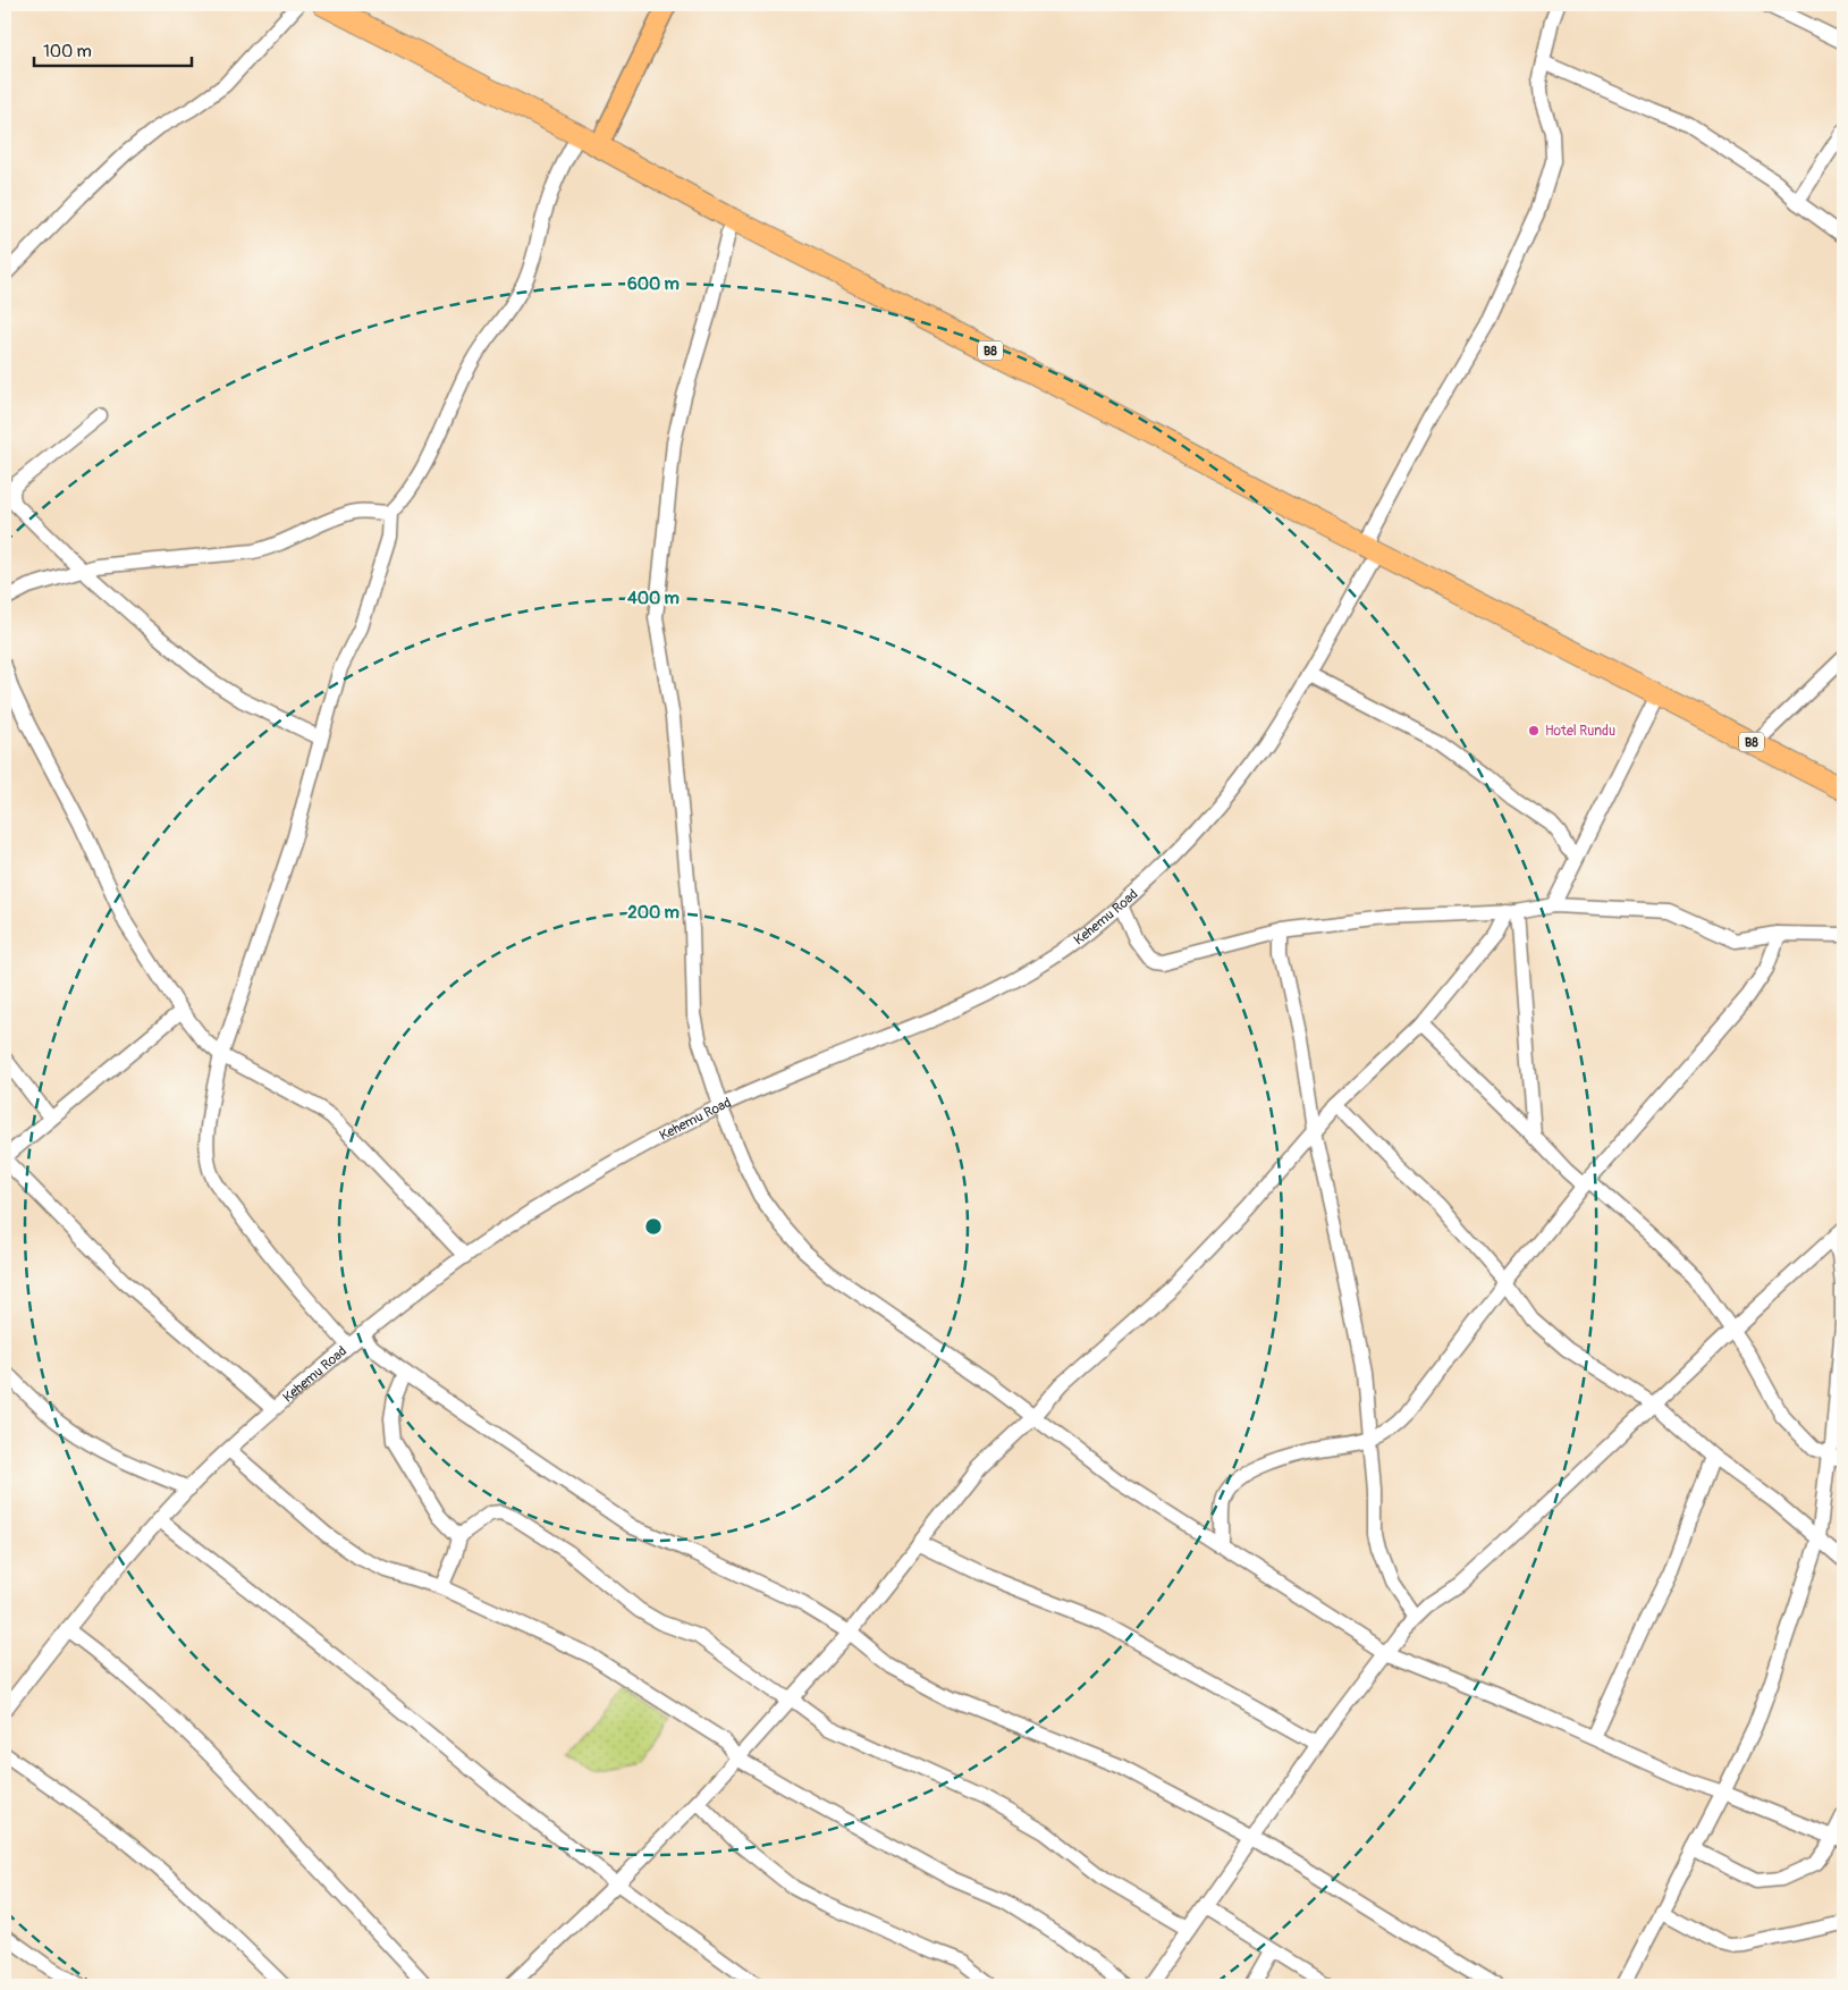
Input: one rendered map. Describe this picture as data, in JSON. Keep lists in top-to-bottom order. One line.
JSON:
{"streets":{"highway":["B8"],"street":["Kehemu Road"]},"crossings":[["B8","Kehemu Road"]],"places":["Hotel Rundu"],"scale_bar":"100 m","rings":["600 m","400 m","200 m"]}
